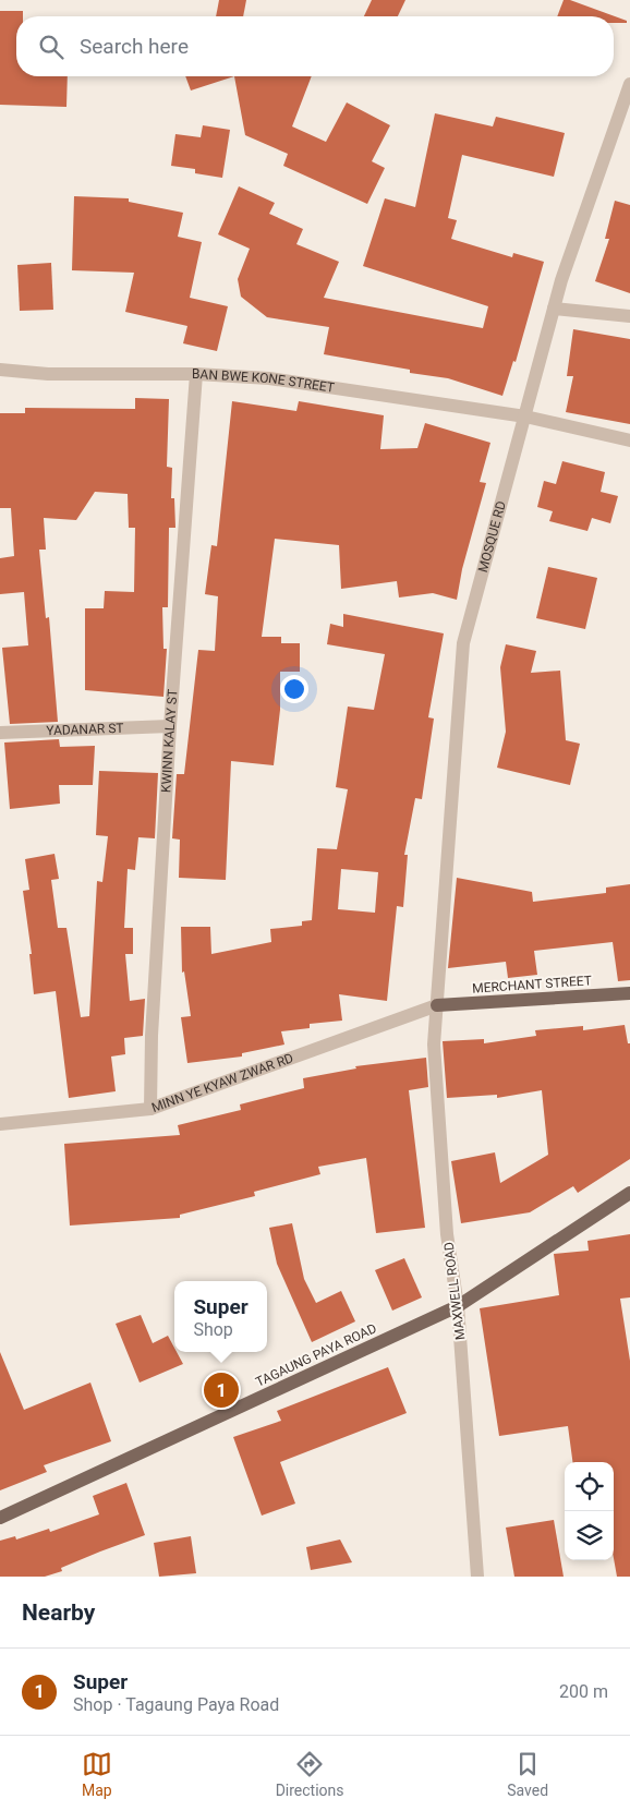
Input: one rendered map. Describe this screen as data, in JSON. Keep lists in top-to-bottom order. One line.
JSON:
{"streets":{"main road":["MERCHANT STREET","TAGAUNG PAYA ROAD"],"street":["BAN BWE KONE STREET","MOSQUE RD","YADANAR ST","KWINN KALAY ST","MINN YE KYAW ZWAR RD","MAXWELL ROAD"]},"crossings":[["BAN BWE KONE STREET","MOSQUE RD"],["BAN BWE KONE STREET","KWINN KALAY ST"],["MOSQUE RD","MERCHANT STREET"],["MOSQUE RD","MINN YE KYAW ZWAR RD"],["MOSQUE RD","MAXWELL ROAD"],["YADANAR ST","KWINN KALAY ST"],["KWINN KALAY ST","MINN YE KYAW ZWAR RD"],["MERCHANT STREET","MINN YE KYAW ZWAR RD"],["MERCHANT STREET","MAXWELL ROAD"],["MINN YE KYAW ZWAR RD","MAXWELL ROAD"],["MAXWELL ROAD","TAGAUNG PAYA ROAD"]],"page":{"search":"Search here","popup":["Super","Shop"],"pins":"1","heading":"Nearby","list":[{"mark":"1","name":"Super","note":"Shop · Tagaung Paya Road","value":"200 m"}],"nav":["Map","Directions","Saved"]}}
